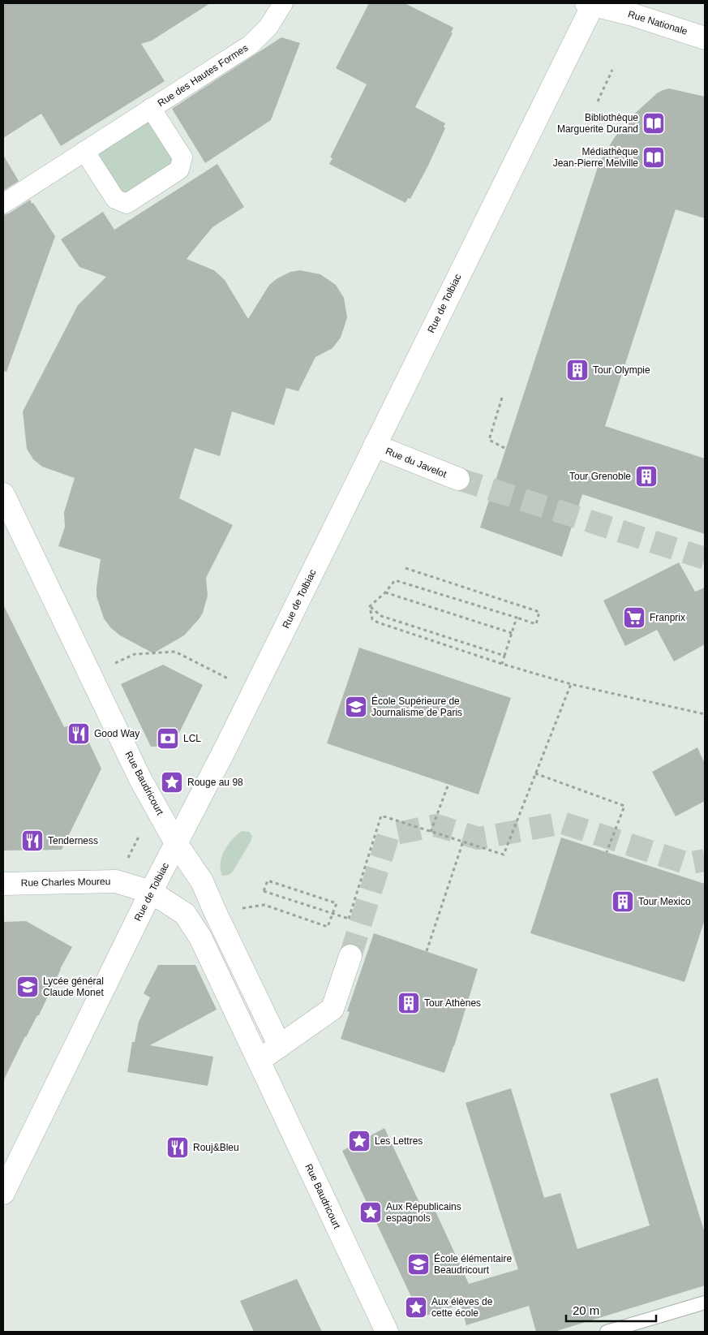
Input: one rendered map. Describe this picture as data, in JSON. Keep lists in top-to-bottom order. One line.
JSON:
{"streets":{"street":["Rue Nationale","Rue des Hautes Formes","Rue de Tolbiac","Rue du Javelot","Rue Baudricourt","Rue Charles Moureu"]},"crossings":[["Rue Nationale","Rue de Tolbiac"],["Rue de Tolbiac","Rue du Javelot"],["Rue de Tolbiac","Rue Baudricourt"],["Rue de Tolbiac","Rue Charles Moureu"],["Rue Baudricourt","Rue Charles Moureu"]],"places":{"library":["Bibliothèque Marguerite Durand","Médiathèque Jean-Pierre Melville"],"building":["Tour Olympie","Tour Grenoble","Tour Mexico","Tour Athènes"],"supermarket":["Franprix"],"school or university":["École Supérieure de Journalisme de Paris","Lycée général Claude Monet","École élémentaire Beaudricourt"],"restaurant":["Good Way","Tenderness","Rouj&Bleu"],"bank":["LCL"],"place":["Rouge au 98","Les Lettres","Aux Républicains espagnols","Aux élèves de cette école"]},"scale_bar":"20 m"}
